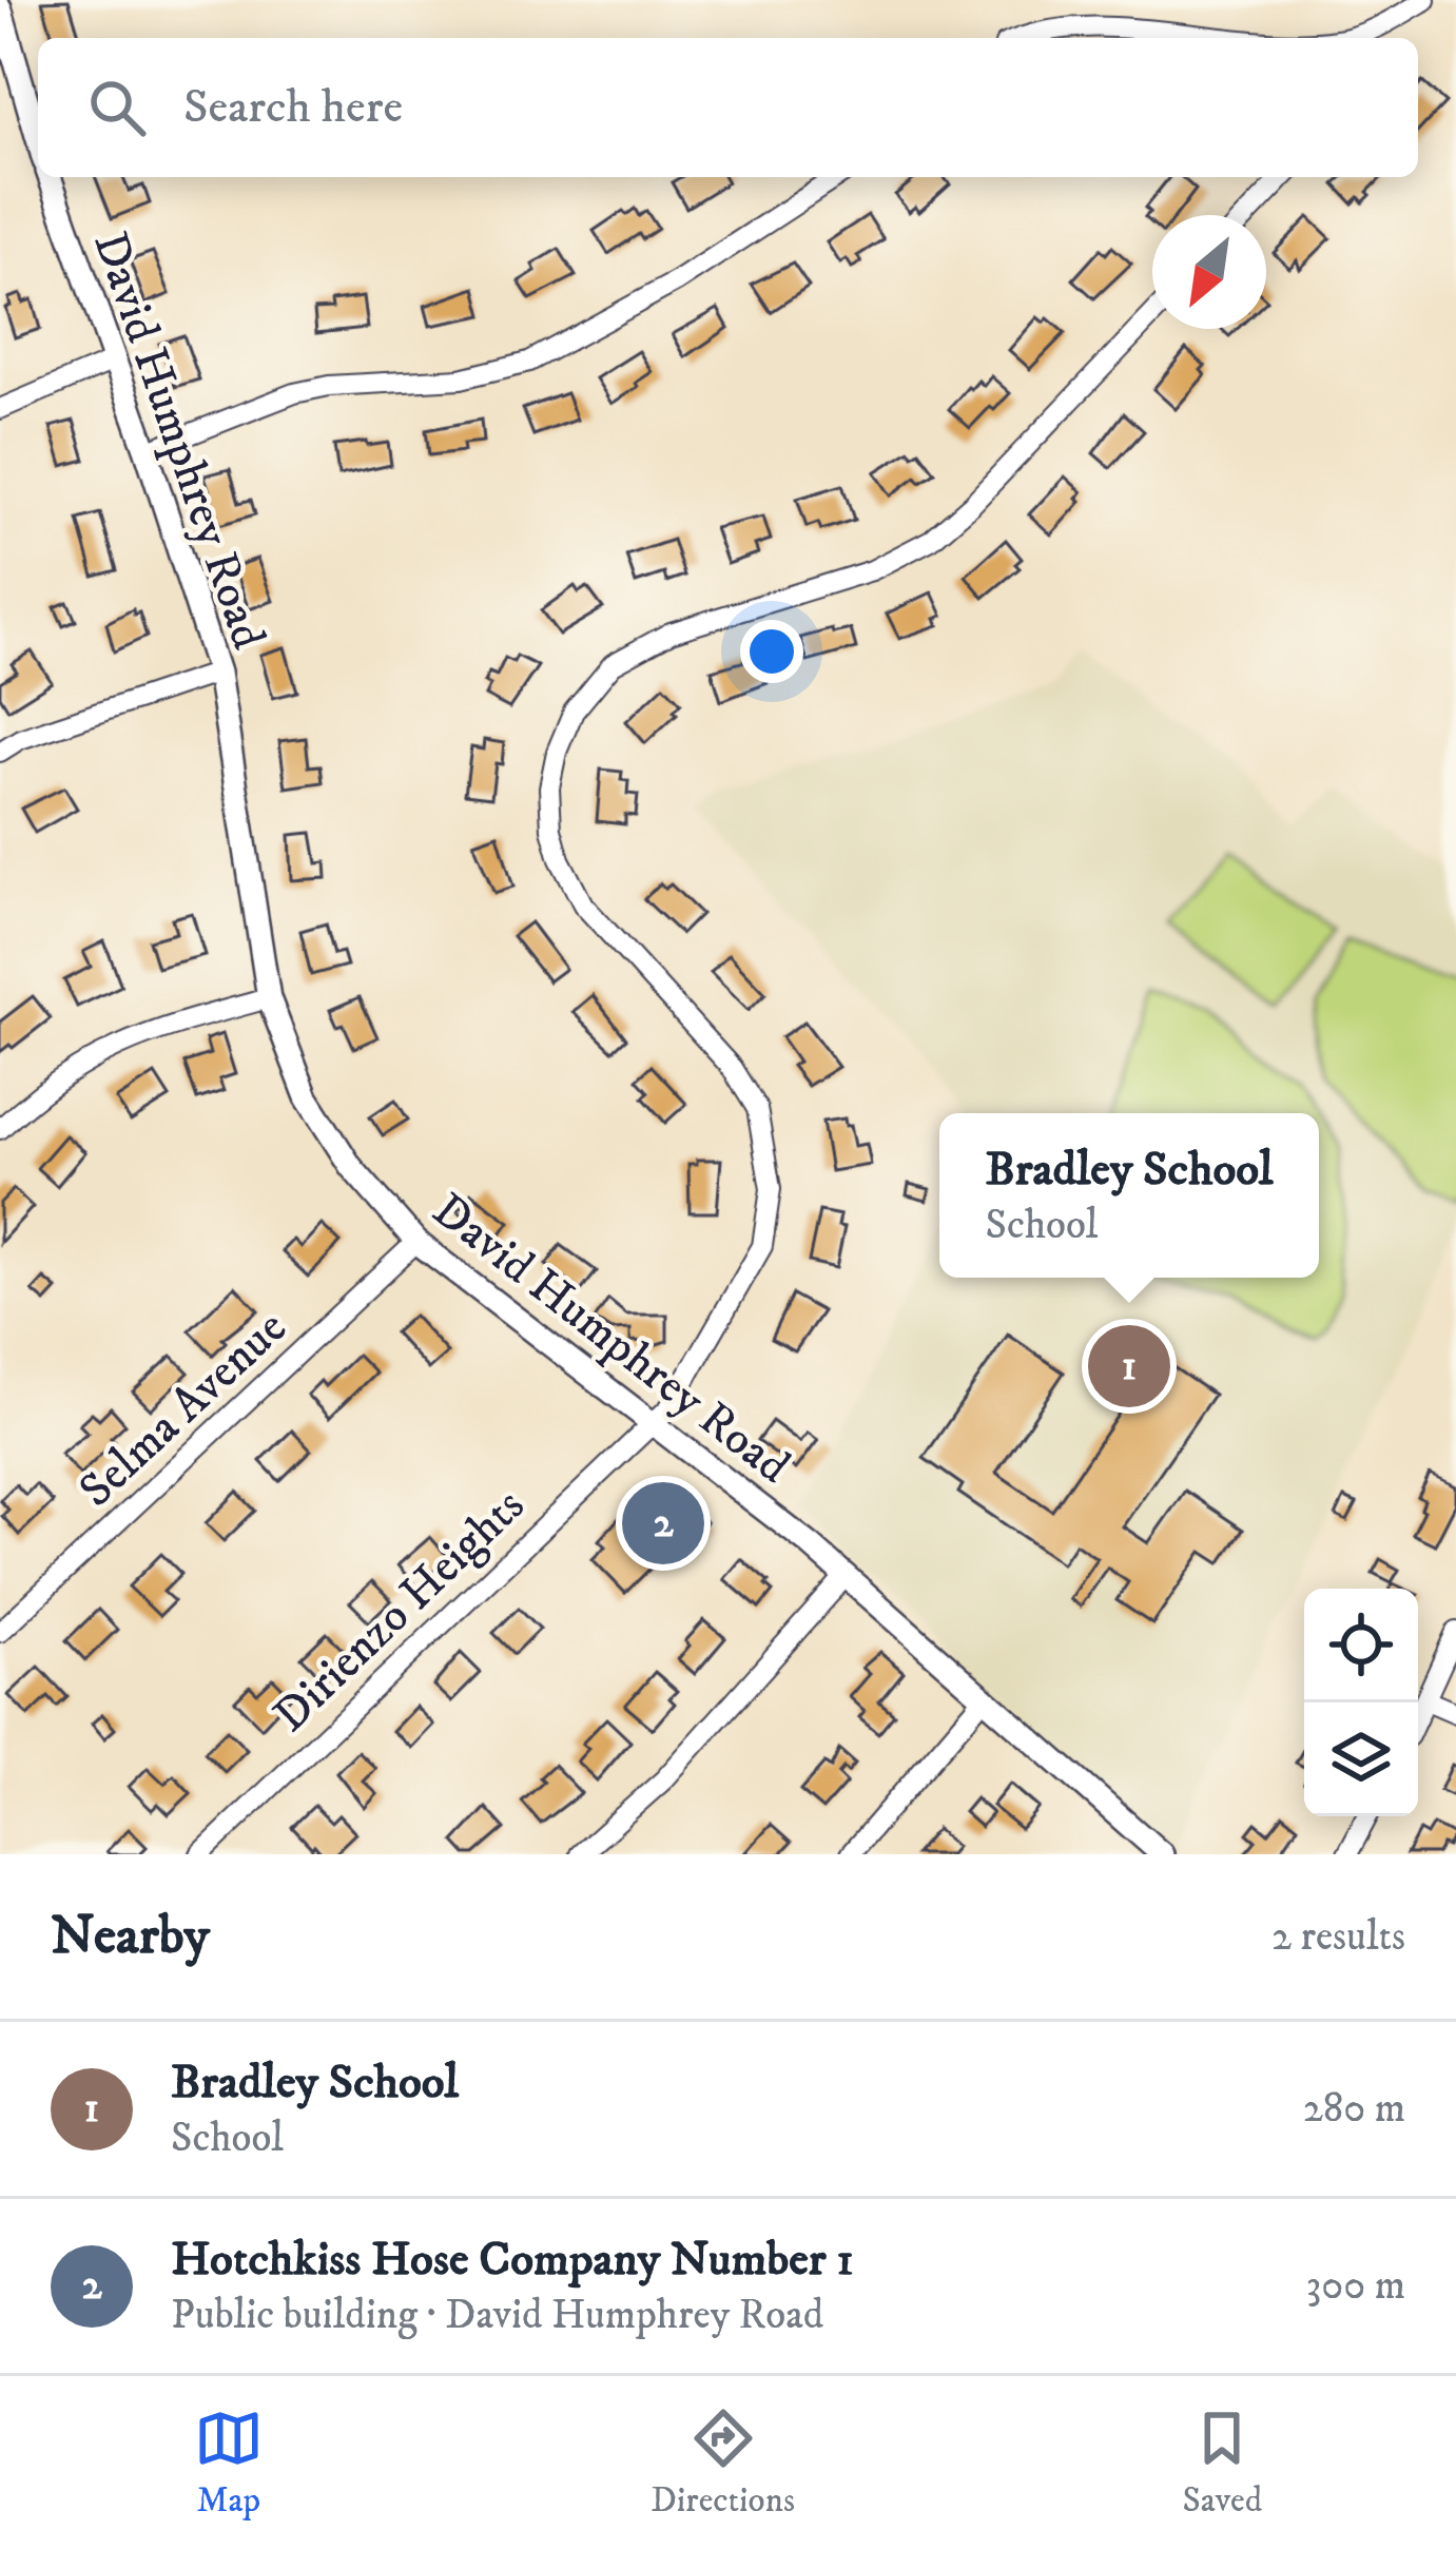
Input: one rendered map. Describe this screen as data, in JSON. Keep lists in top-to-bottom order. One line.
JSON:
{"streets":{"street":["David Humphrey Road","Selma Avenue","Dirienzo Heights"]},"crossings":[["David Humphrey Road","Selma Avenue"],["David Humphrey Road","Dirienzo Heights"]],"north":"bottom left","page":{"search":"Search here","popup":["Bradley School","School"],"pins":["1","2"],"heading":["Nearby","2 results"],"list":[{"mark":"1","name":"Bradley School","note":"School","value":"280 m"},{"mark":"2","name":"Hotchkiss Hose Company Number 1","note":"Public building · David Humphrey Road","value":"300 m"}],"nav":["Map","Directions","Saved"]}}
